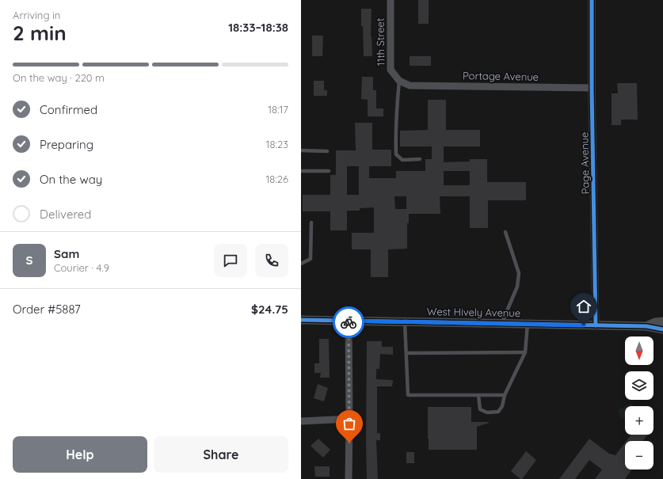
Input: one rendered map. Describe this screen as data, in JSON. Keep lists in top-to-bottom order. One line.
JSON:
{"streets":{"street":["11th Street","Portage Avenue","Page Avenue","West Hively Avenue"]},"crossings":[["11th Street","Portage Avenue"],["Portage Avenue","Page Avenue"],["Page Avenue","West Hively Avenue"]],"north":"bottom","page":{"heading":["2 min","Arriving in","18:33–18:38"],"panel":["Sam","Courier · 4.9","Order #5887","$24.75"],"bar":"On the way · 220 m","list":[["Confirmed","18:17"],["Preparing","18:23"],["On the way","18:26"],"Delivered"],"round":"S","map_buttons":["+","−"],"buttons":["Help","Share"]}}
